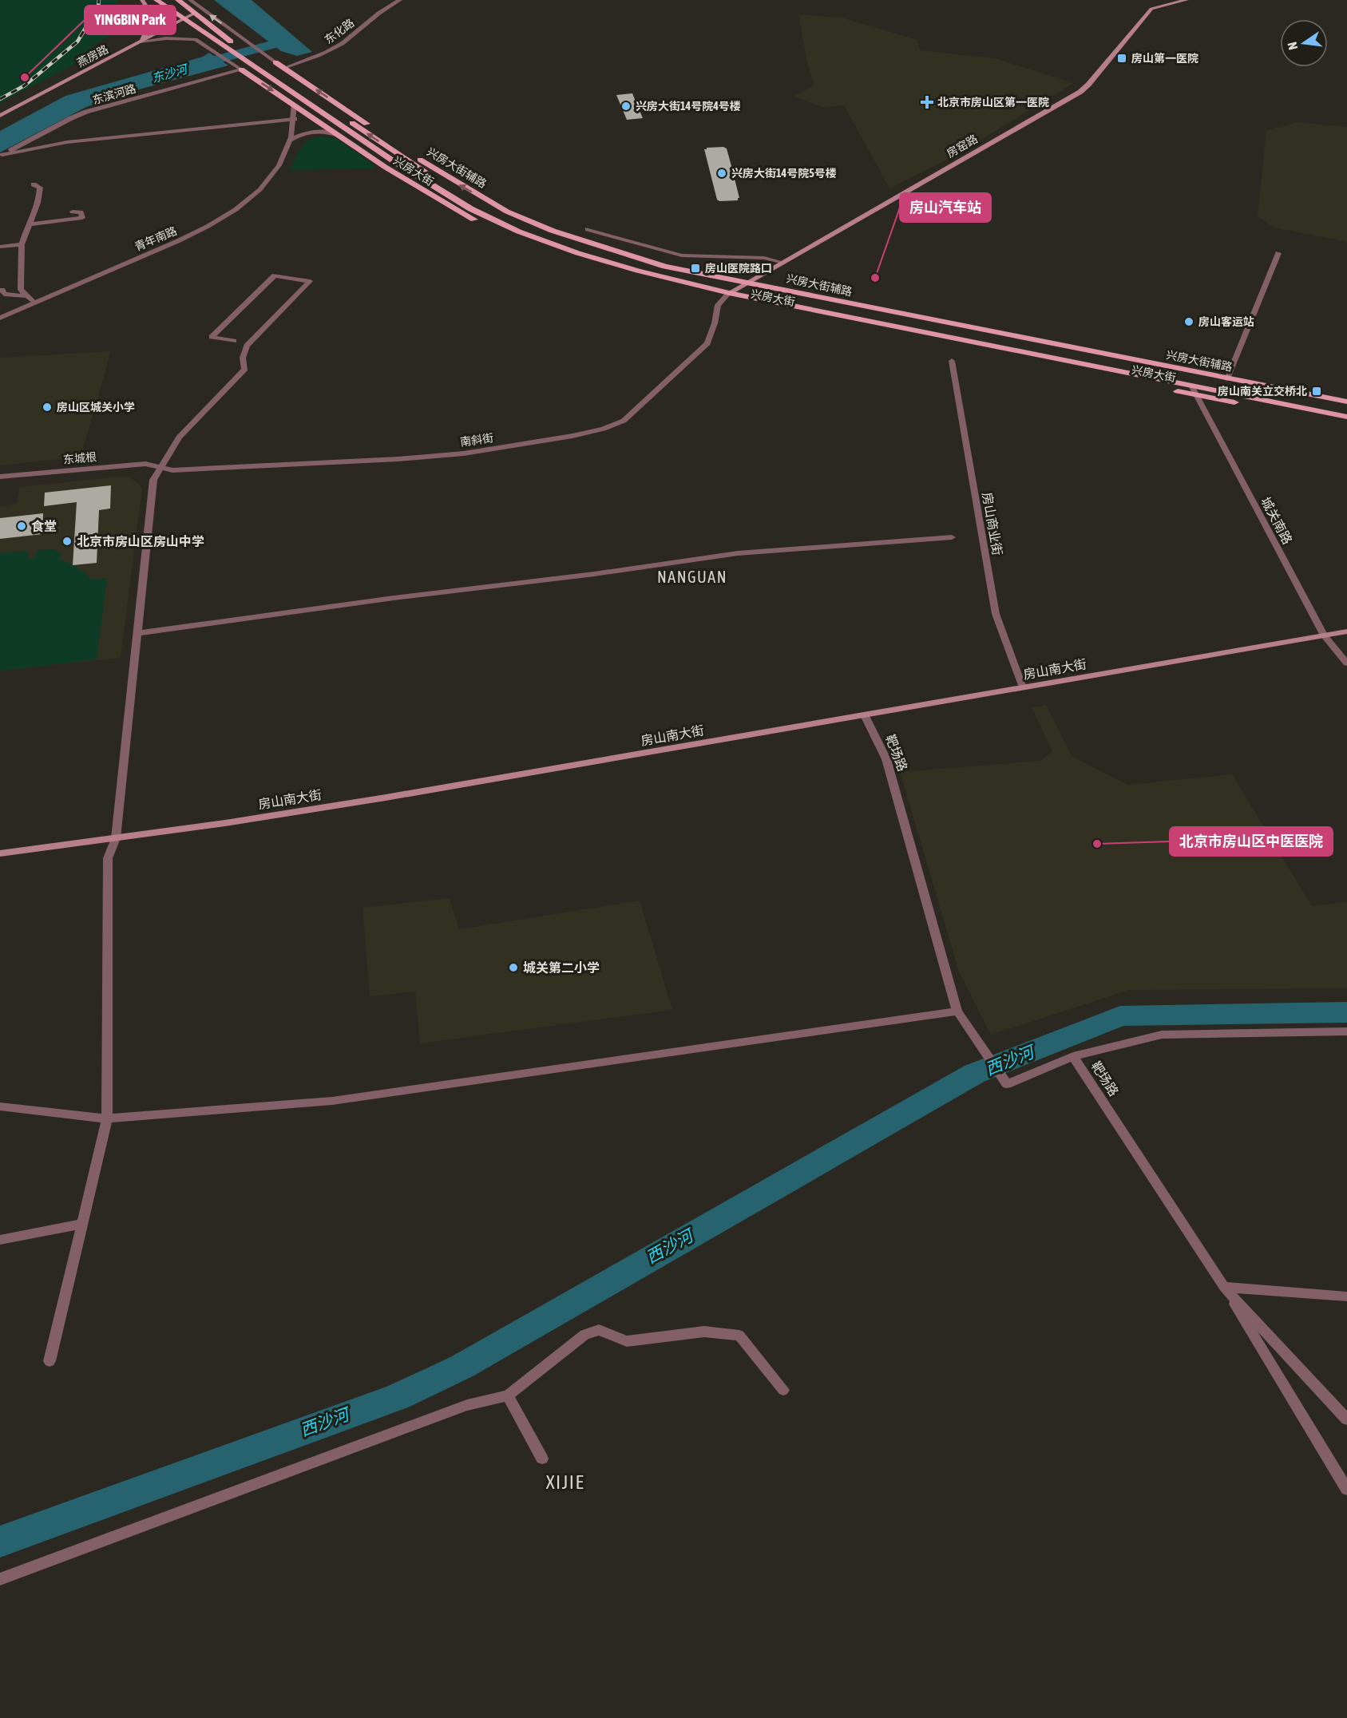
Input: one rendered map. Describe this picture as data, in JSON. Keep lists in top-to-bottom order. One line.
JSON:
{"streets":{"main road":["燕房路","房窑路","兴房大街辅路","兴房大街","房山南大街"],"street":["东化路","东滨河路","青年南路","南斜街","东城根","城关南路","房山商业街","靶场路"]},"crossings":[["东化路","兴房大街辅路"],["燕房路","兴房大街"],["东滨河路","兴房大街"],["房窑路","兴房大街辅路"],["房窑路","兴房大街"],["房窑路","南斜街"],["兴房大街","青年南路"],["兴房大街","南斜街"],["兴房大街","城关南路"],["南斜街","东城根"],["城关南路","房山南大街"],["房山商业街","房山南大街"],["房山南大街","靶场路"]],"one_way":["兴房大街辅路"],"districts":["NANGUAN","XIJIE"],"water":["东沙河","西沙河"],"places":{"transit":["房山第一医院","房山医院路口","房山南关立交桥北"],"other":["YINGBIN Park","兴房大街14号院4号楼","兴房大街14号院5号楼","房山汽车站","房山客运站","房山区城关小学","食堂","北京市房山区房山中学","北京市房山区中医医院","城关第二小学"],"health":["北京市房山区第一医院"]},"north":"left"}
